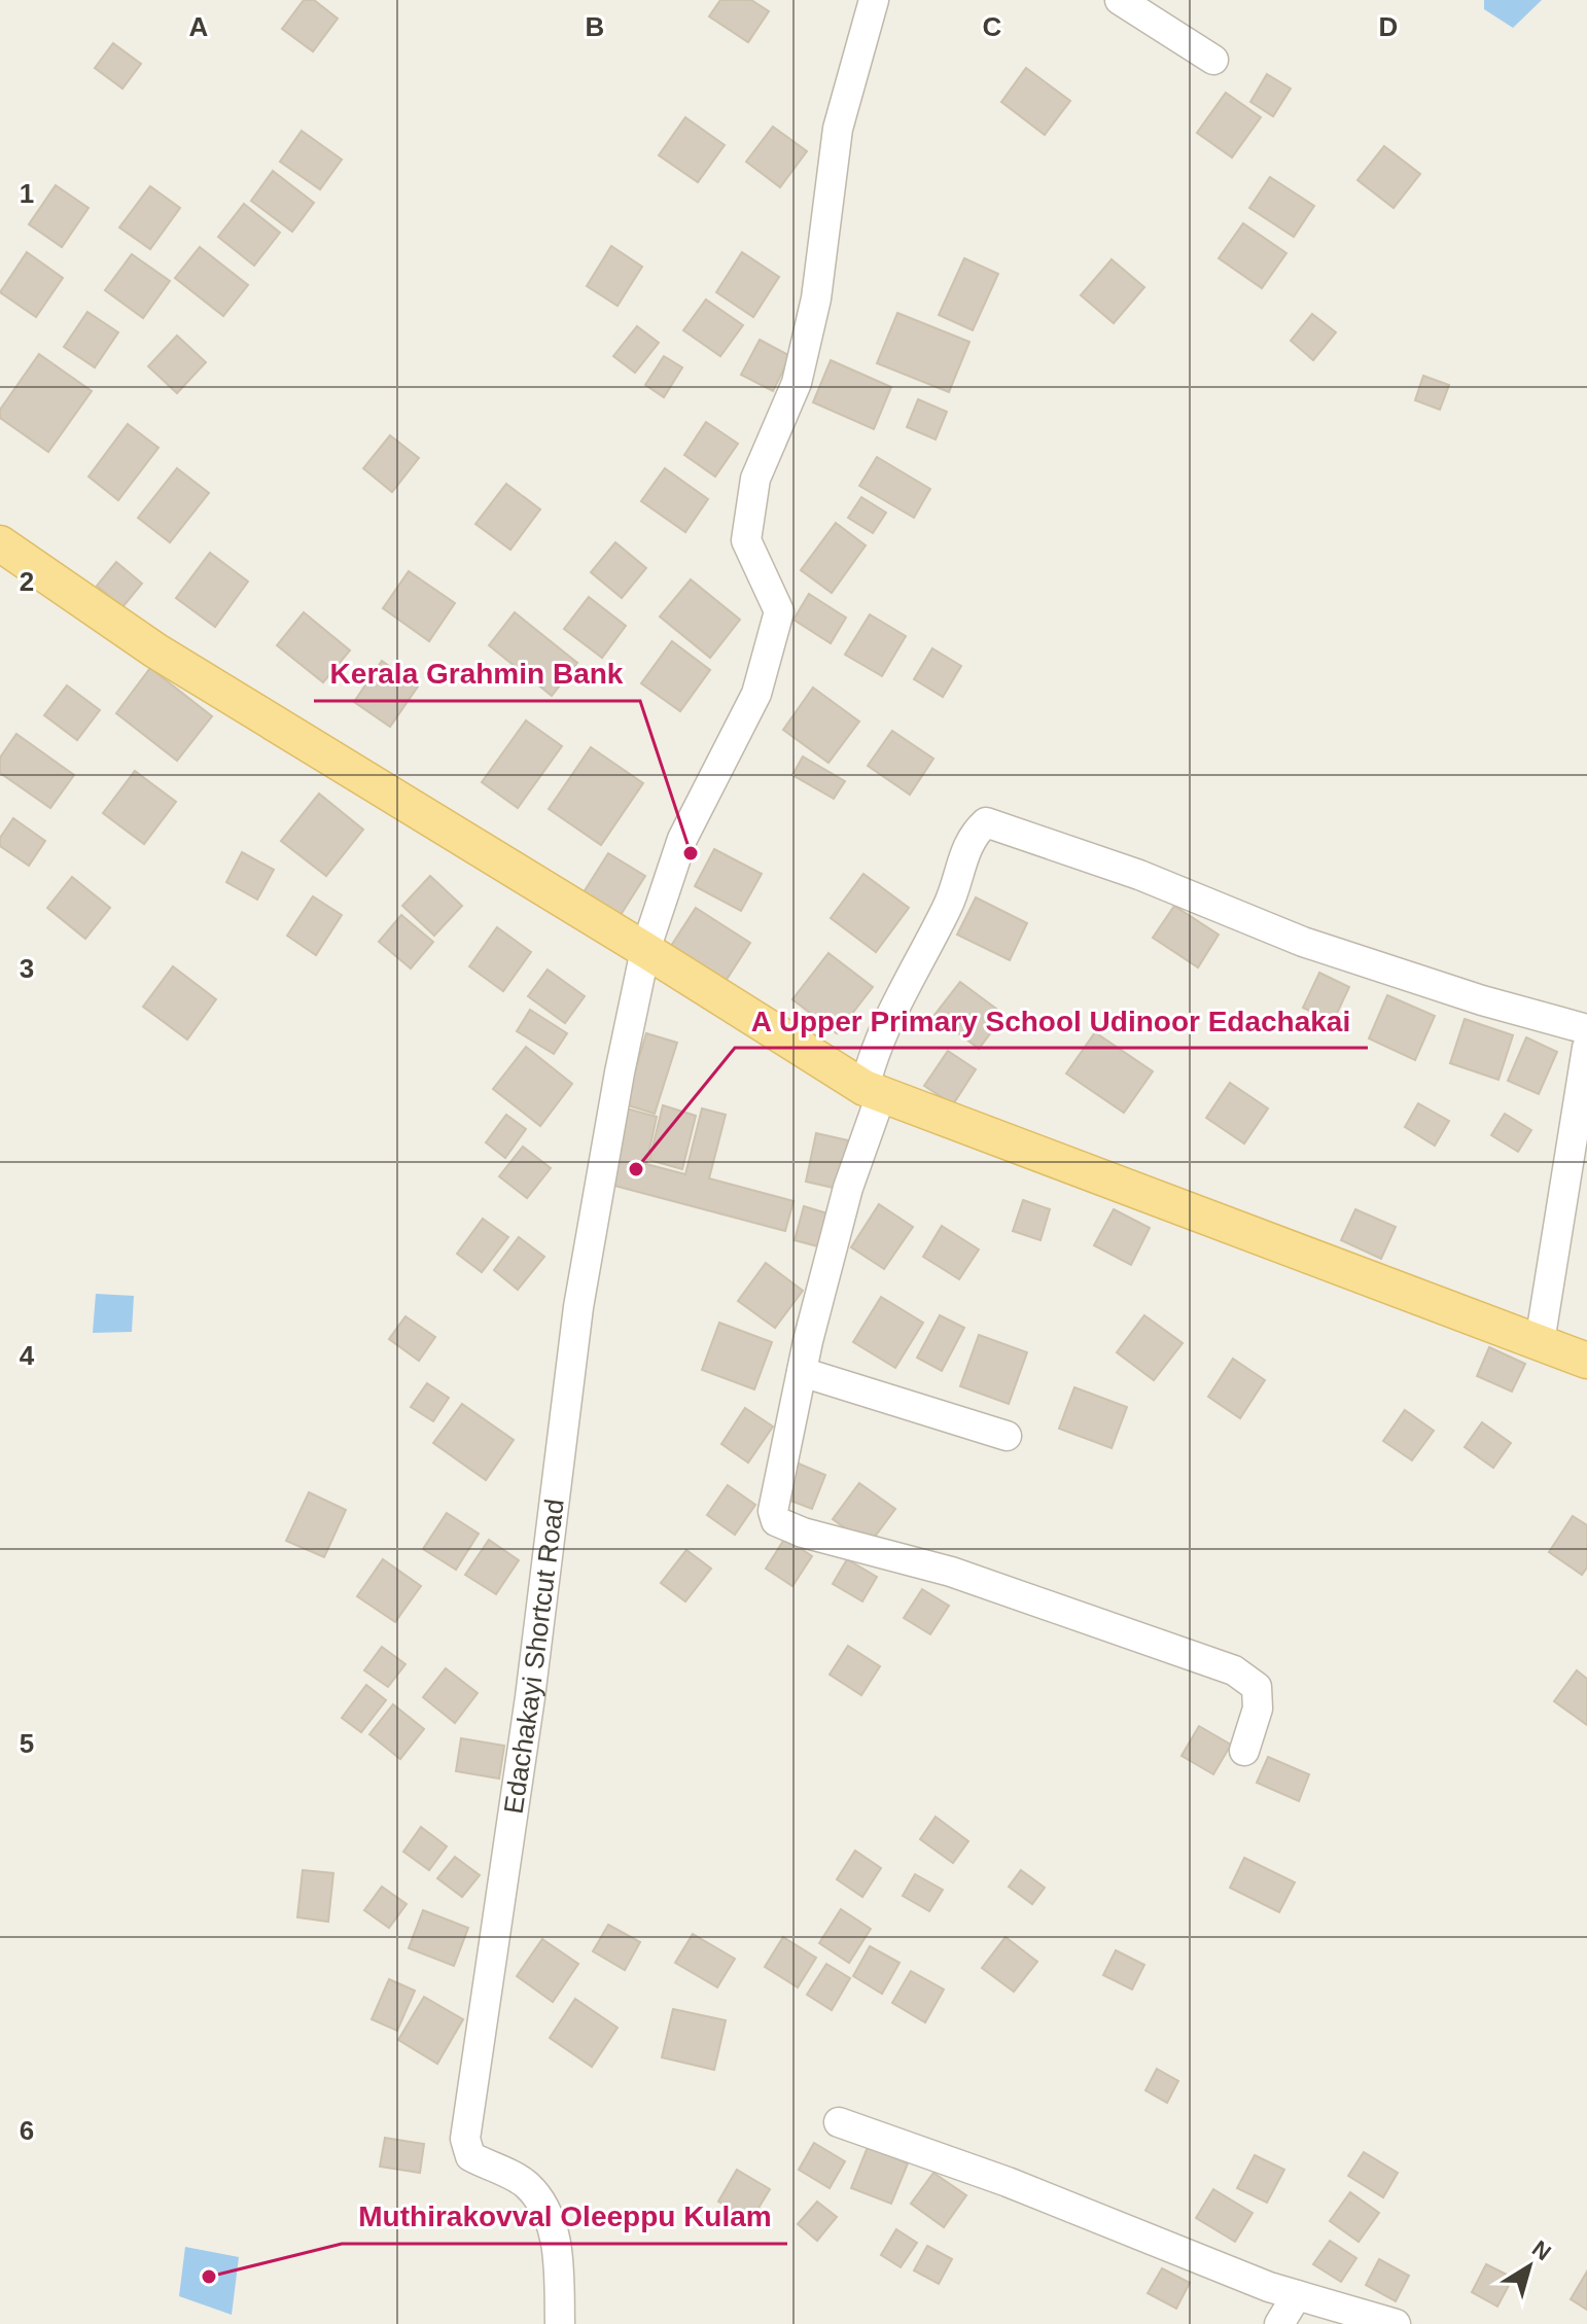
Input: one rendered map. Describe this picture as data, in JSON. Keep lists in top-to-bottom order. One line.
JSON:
{"streets":{"street":["Edachakayi Shortcut Road"]},"places":["Kerala Grahmin Bank","A Upper Primary School Udinoor Edachakai","Muthirakovval Oleeppu Kulam"],"north":"top right","grid":{"columns":["A","B","C","D"],"rows":["1","2","3","4","5","6"]}}
